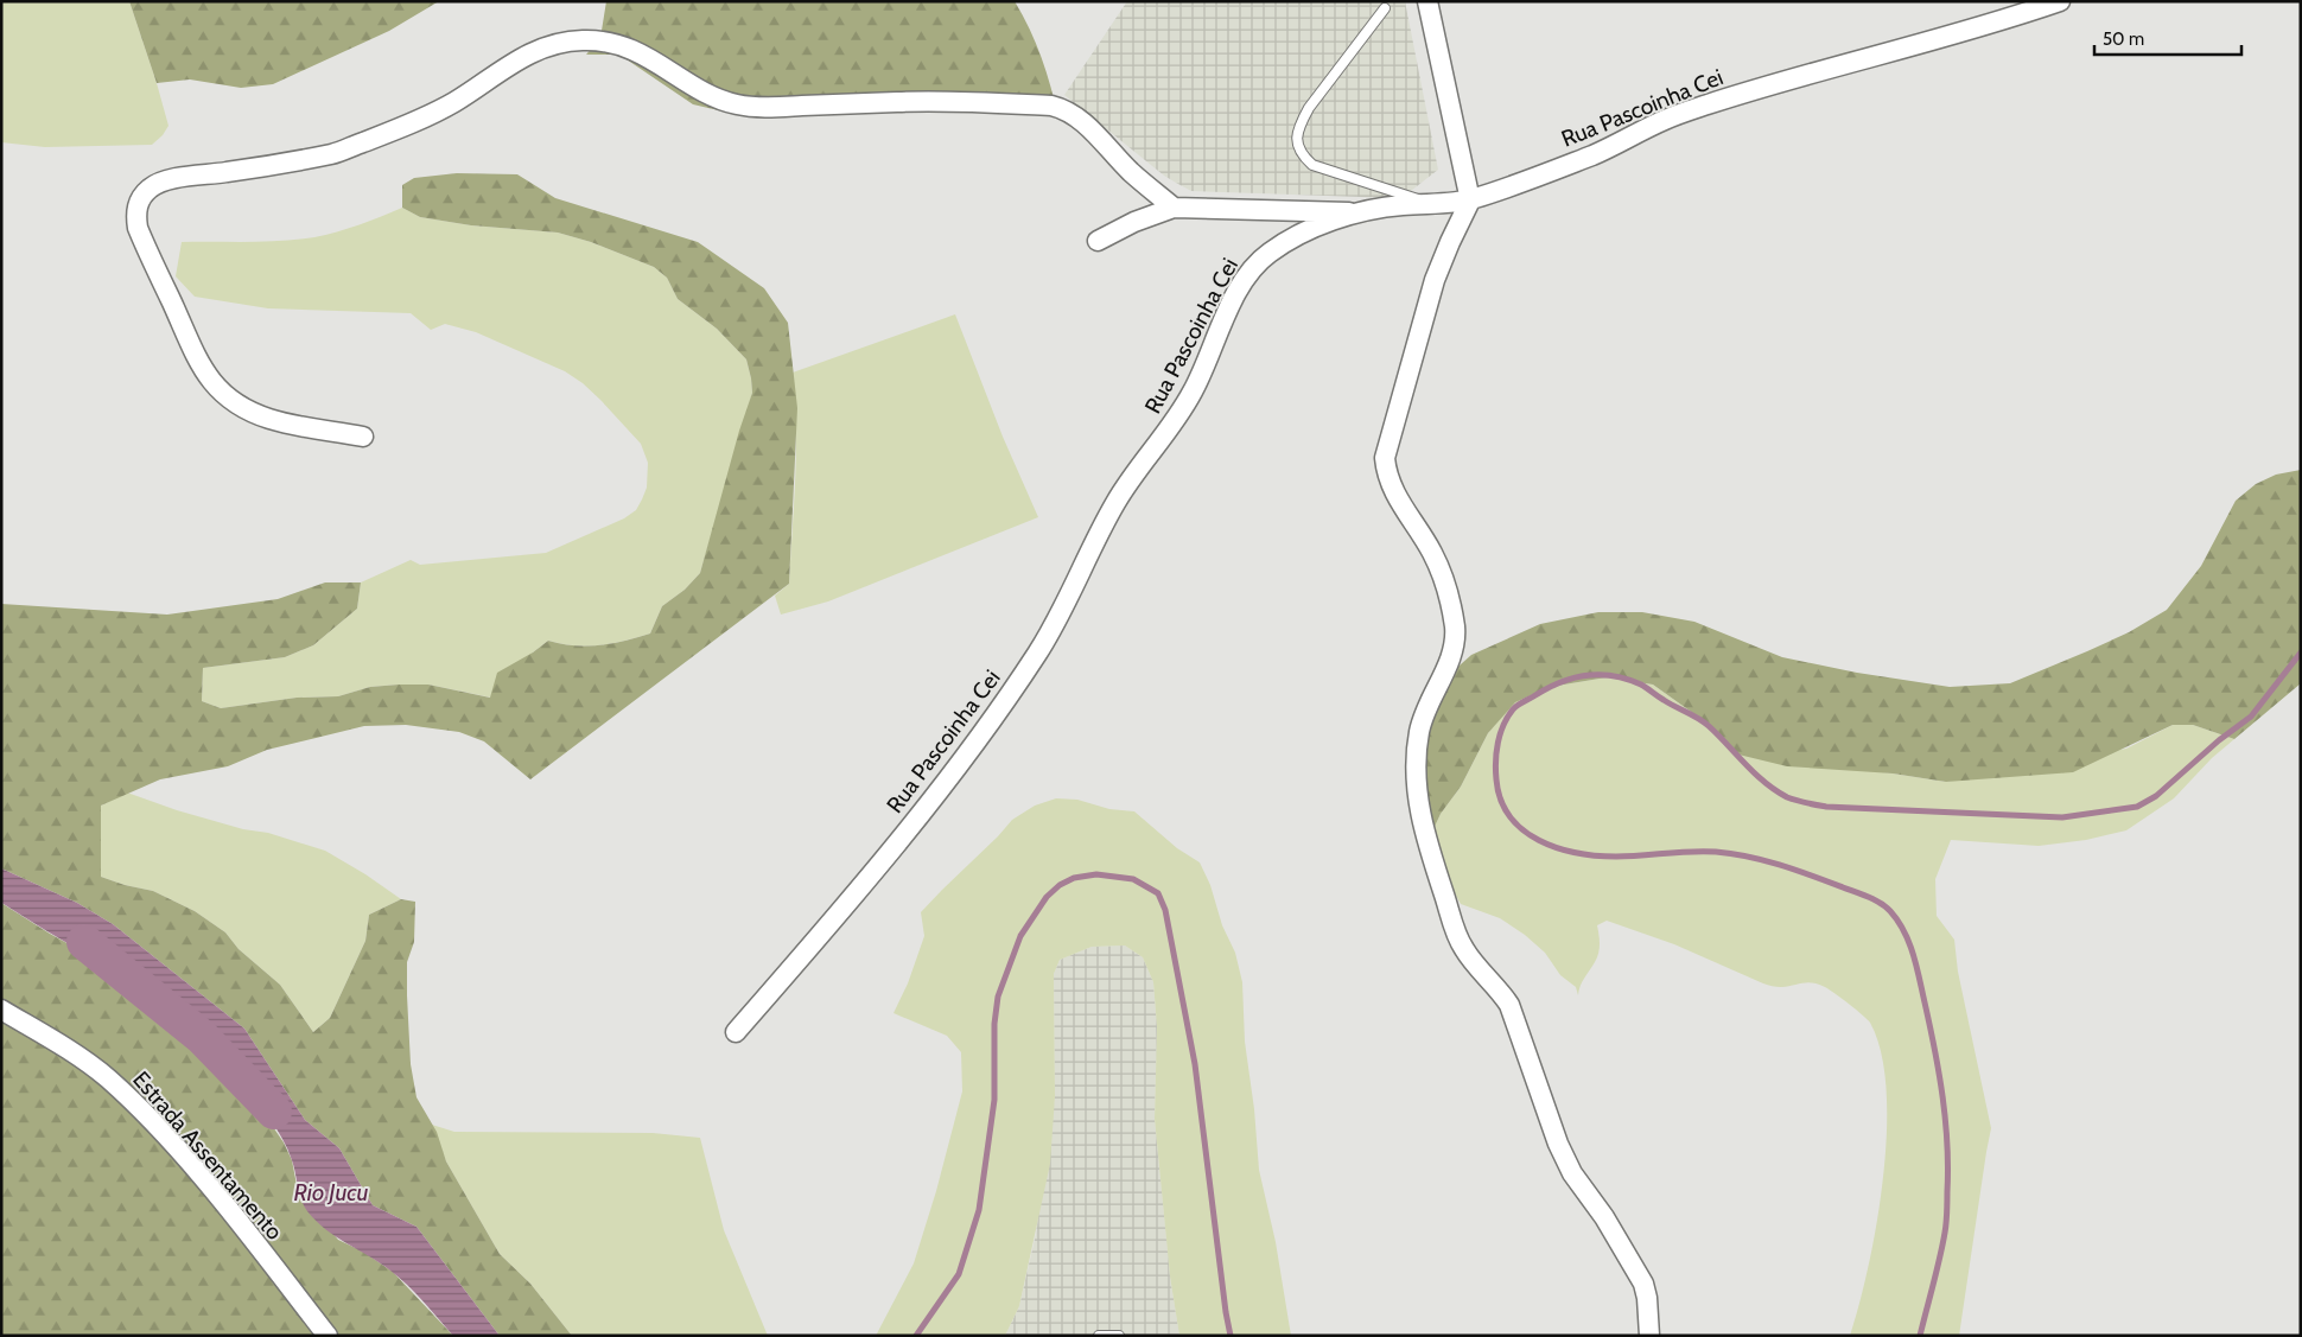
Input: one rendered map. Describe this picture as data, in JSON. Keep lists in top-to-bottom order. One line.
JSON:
{"streets":{"street":["Rua Pascoinha Cei","Estrada Assentamento"]},"water":["Rio Jucu"],"scale_bar":"50 m"}
